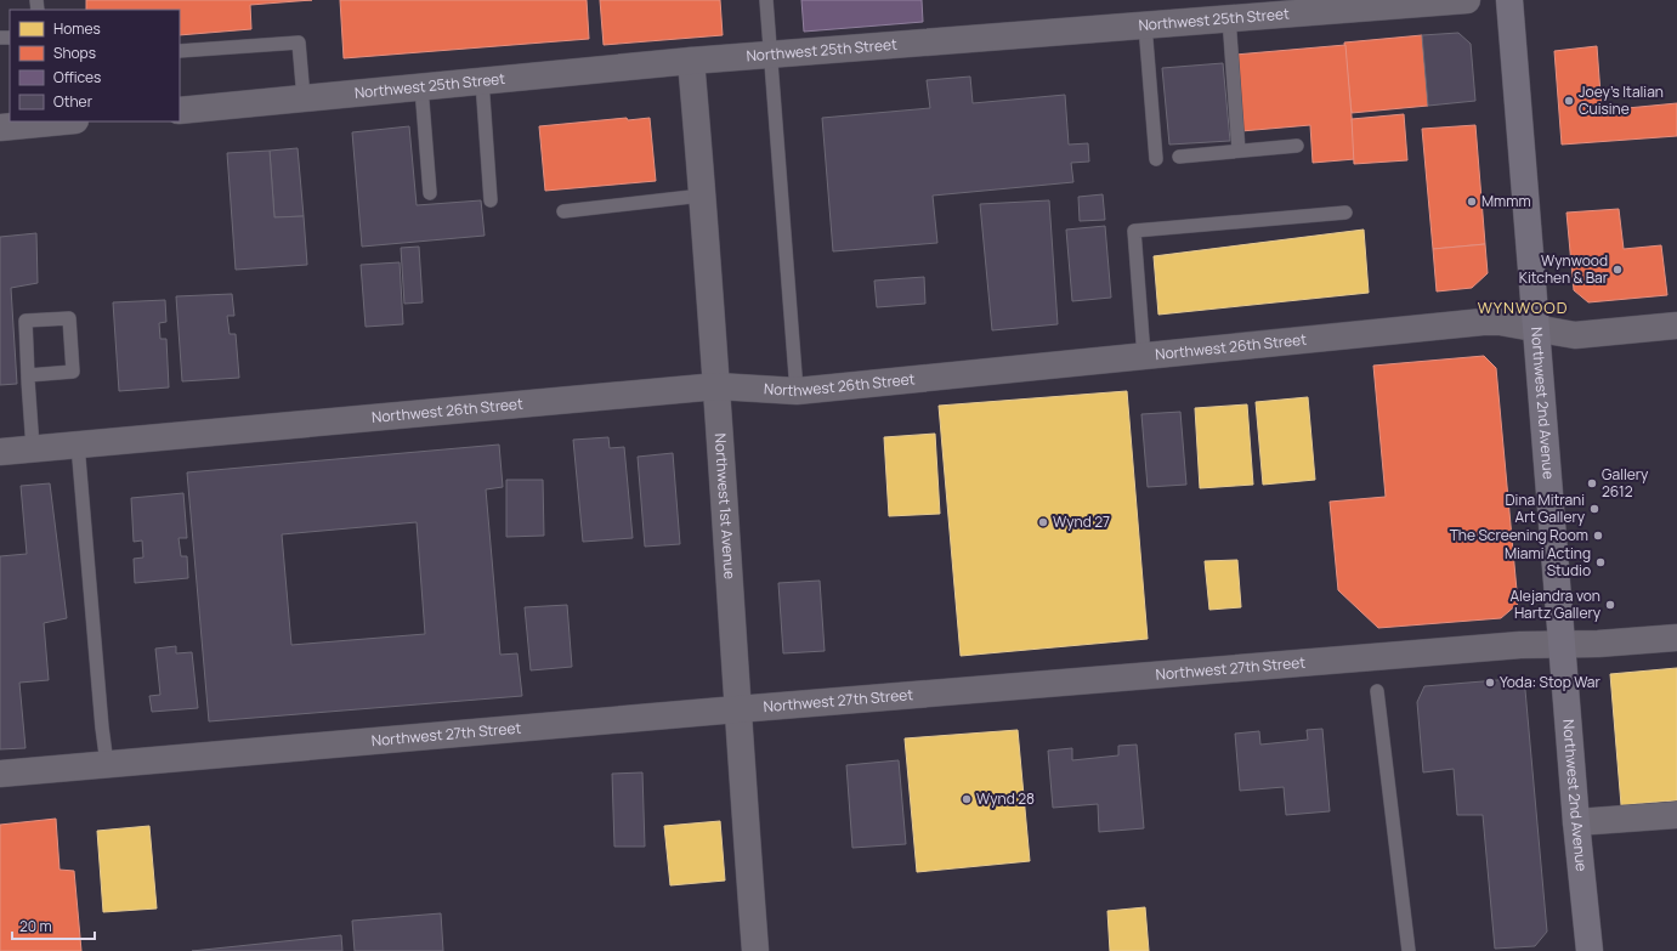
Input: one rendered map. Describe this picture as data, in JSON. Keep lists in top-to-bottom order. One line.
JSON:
{"streets":{"street":["Northwest 25th Street","Northwest 26th Street","Northwest 2nd Avenue","Northwest 1st Avenue","Northwest 27th Street"]},"crossings":[["Northwest 25th Street","Northwest 1st Avenue"],["Northwest 26th Street","Northwest 2nd Avenue"],["Northwest 26th Street","Northwest 1st Avenue"],["Northwest 2nd Avenue","Northwest 27th Street"],["Northwest 1st Avenue","Northwest 27th Street"]],"districts":["WYNWOOD"],"places":["Joey's Italian Cuisine","Mmmm","Wynwood Kitchen & Bar","Gallery 2612","Dina Mitrani Art Gallery","Wynd 27","The Screening Room","Miami Acting Studio","Alejandra von Hartz Gallery","Yoda: Stop War","Wynd 28"],"legend":["Homes","Shops","Offices","Other"],"scale_bar":"20 m"}
